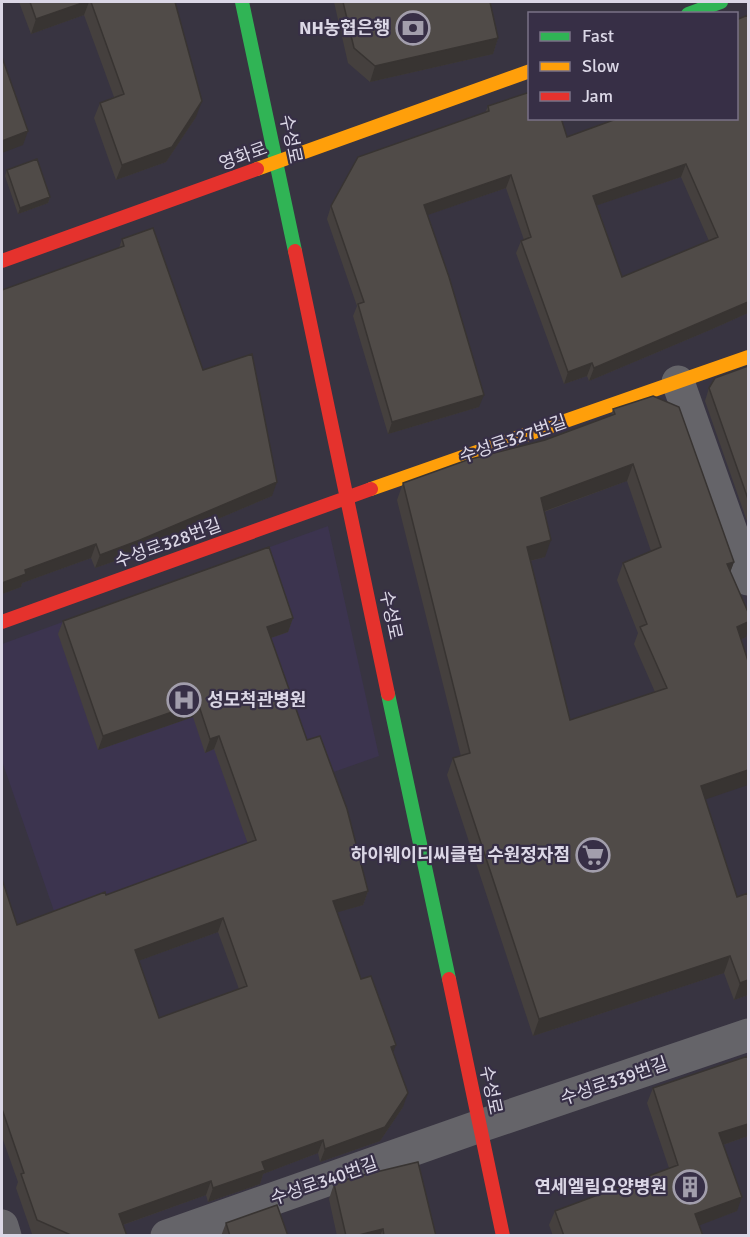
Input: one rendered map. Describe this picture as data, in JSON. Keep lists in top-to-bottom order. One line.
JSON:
{"streets":{"street":["수성로","영화로","수성로327번길","수성로328번길","수성로339번길","수성로340번길"]},"crossings":[["수성로","영화로"],["수성로","수성로327번길"],["수성로","수성로328번길"],["수성로","수성로339번길"],["수성로","수성로340번길"],["수성로327번길","수성로328번길"],["수성로339번길","수성로340번길"]],"places":{"bank":["NH농협은행"],"hospital":["성모척관병원"],"supermarket":["하이웨이디씨클럽 수원정자점"],"building":["연세엘림요양병원"]},"legend":["Fast","Slow","Jam"]}
